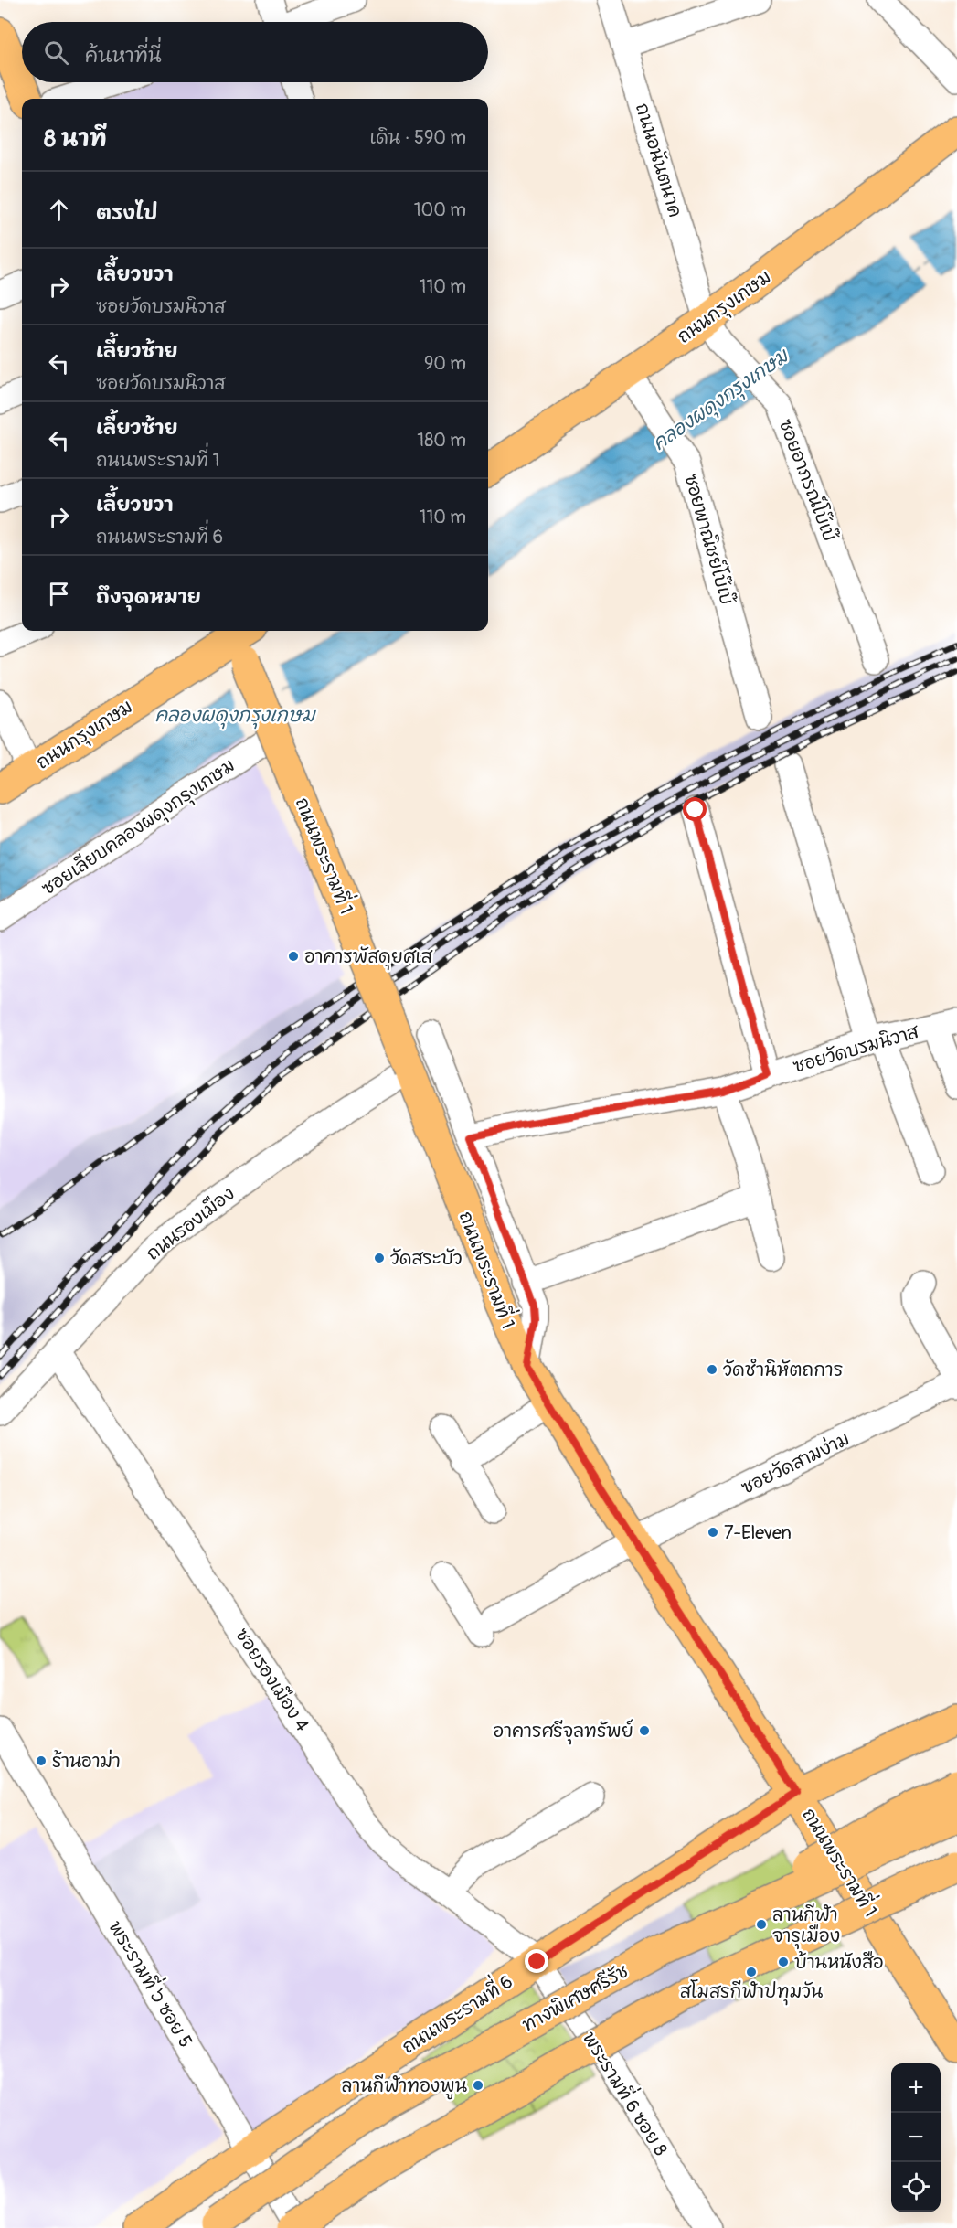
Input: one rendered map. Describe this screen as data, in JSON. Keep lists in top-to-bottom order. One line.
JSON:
{"streets":{"main road":["ถนนกรุงเกษม","ถนนพระรามที่ 1","ทางพิเศษศรีรัช","ถนนพระรามที่ 6"],"street":["ถนนอนันตนาค","ซอยอาภรณ์โบ๊เบ๊","ซอยพาณิชย์โบ๊เบ๊","ซอยเลียบคลองผดุงกรุงเกษม","ซอยวัดบรมนิวาส","ถนนรองเมือง","ซอยวัดสามง่าม","ซอยรองเมือง 4","พระรามที่ ๖ ซอย 5","พระรามที่ 6 ซอย 8"]},"crossings":[["ถนนอนันตนาค","ถนนกรุงเกษม"],["ถนนอนันตนาค","ซอยอาภรณ์โบ๊เบ๊"],["ถนนกรุงเกษม","ซอยอาภรณ์โบ๊เบ๊"],["ถนนกรุงเกษม","ซอยพาณิชย์โบ๊เบ๊"],["ถนนกรุงเกษม","ถนนพระรามที่ 1"],["ซอยเลียบคลองผดุงกรุงเกษม","ถนนพระรามที่ 1"],["ถนนพระรามที่ 1","ถนนรองเมือง"],["ถนนพระรามที่ 1","ซอยวัดสามง่าม"],["ถนนพระรามที่ 1","ถนนพระรามที่ 6"],["ถนนรองเมือง","ซอยรองเมือง 4"],["ซอยรองเมือง 4","ถนนพระรามที่ 6"],["ซอยรองเมือง 4","พระรามที่ 6 ซอย 8"],["พระรามที่ ๖ ซอย 5","ถนนพระรามที่ 6"],["ถนนพระรามที่ 6","พระรามที่ 6 ซอย 8"]],"water":["คลองผดุงกรุงเกษม"],"places":["อาคารพัสดุยศเส","วัดสระบัว","วัดชำนิหัตถการ","7-Eleven","อาคารศรีจุลทรัพย์","ร้านอาม่า","ลานกีฬา จารุเมือง","บ้านหนังสือ","สโมสรกีฬาปทุมวัน","ลานกีฬาทองพูน"],"page":{"search":"ค้นหาที่นี่","heading":["8 นาที","เดิน · 590 m"],"list":[["ตรงไป","100 m"],["เลี้ยวขวา","ซอยวัดบรมนิวาส","110 m"],["เลี้ยวซ้าย","ซอยวัดบรมนิวาส","90 m"],["เลี้ยวซ้าย","ถนนพระรามที่ 1","180 m"],["เลี้ยวขวา","ถนนพระรามที่ 6","110 m"],"ถึงจุดหมาย"],"map_buttons":["+","−"]}}
